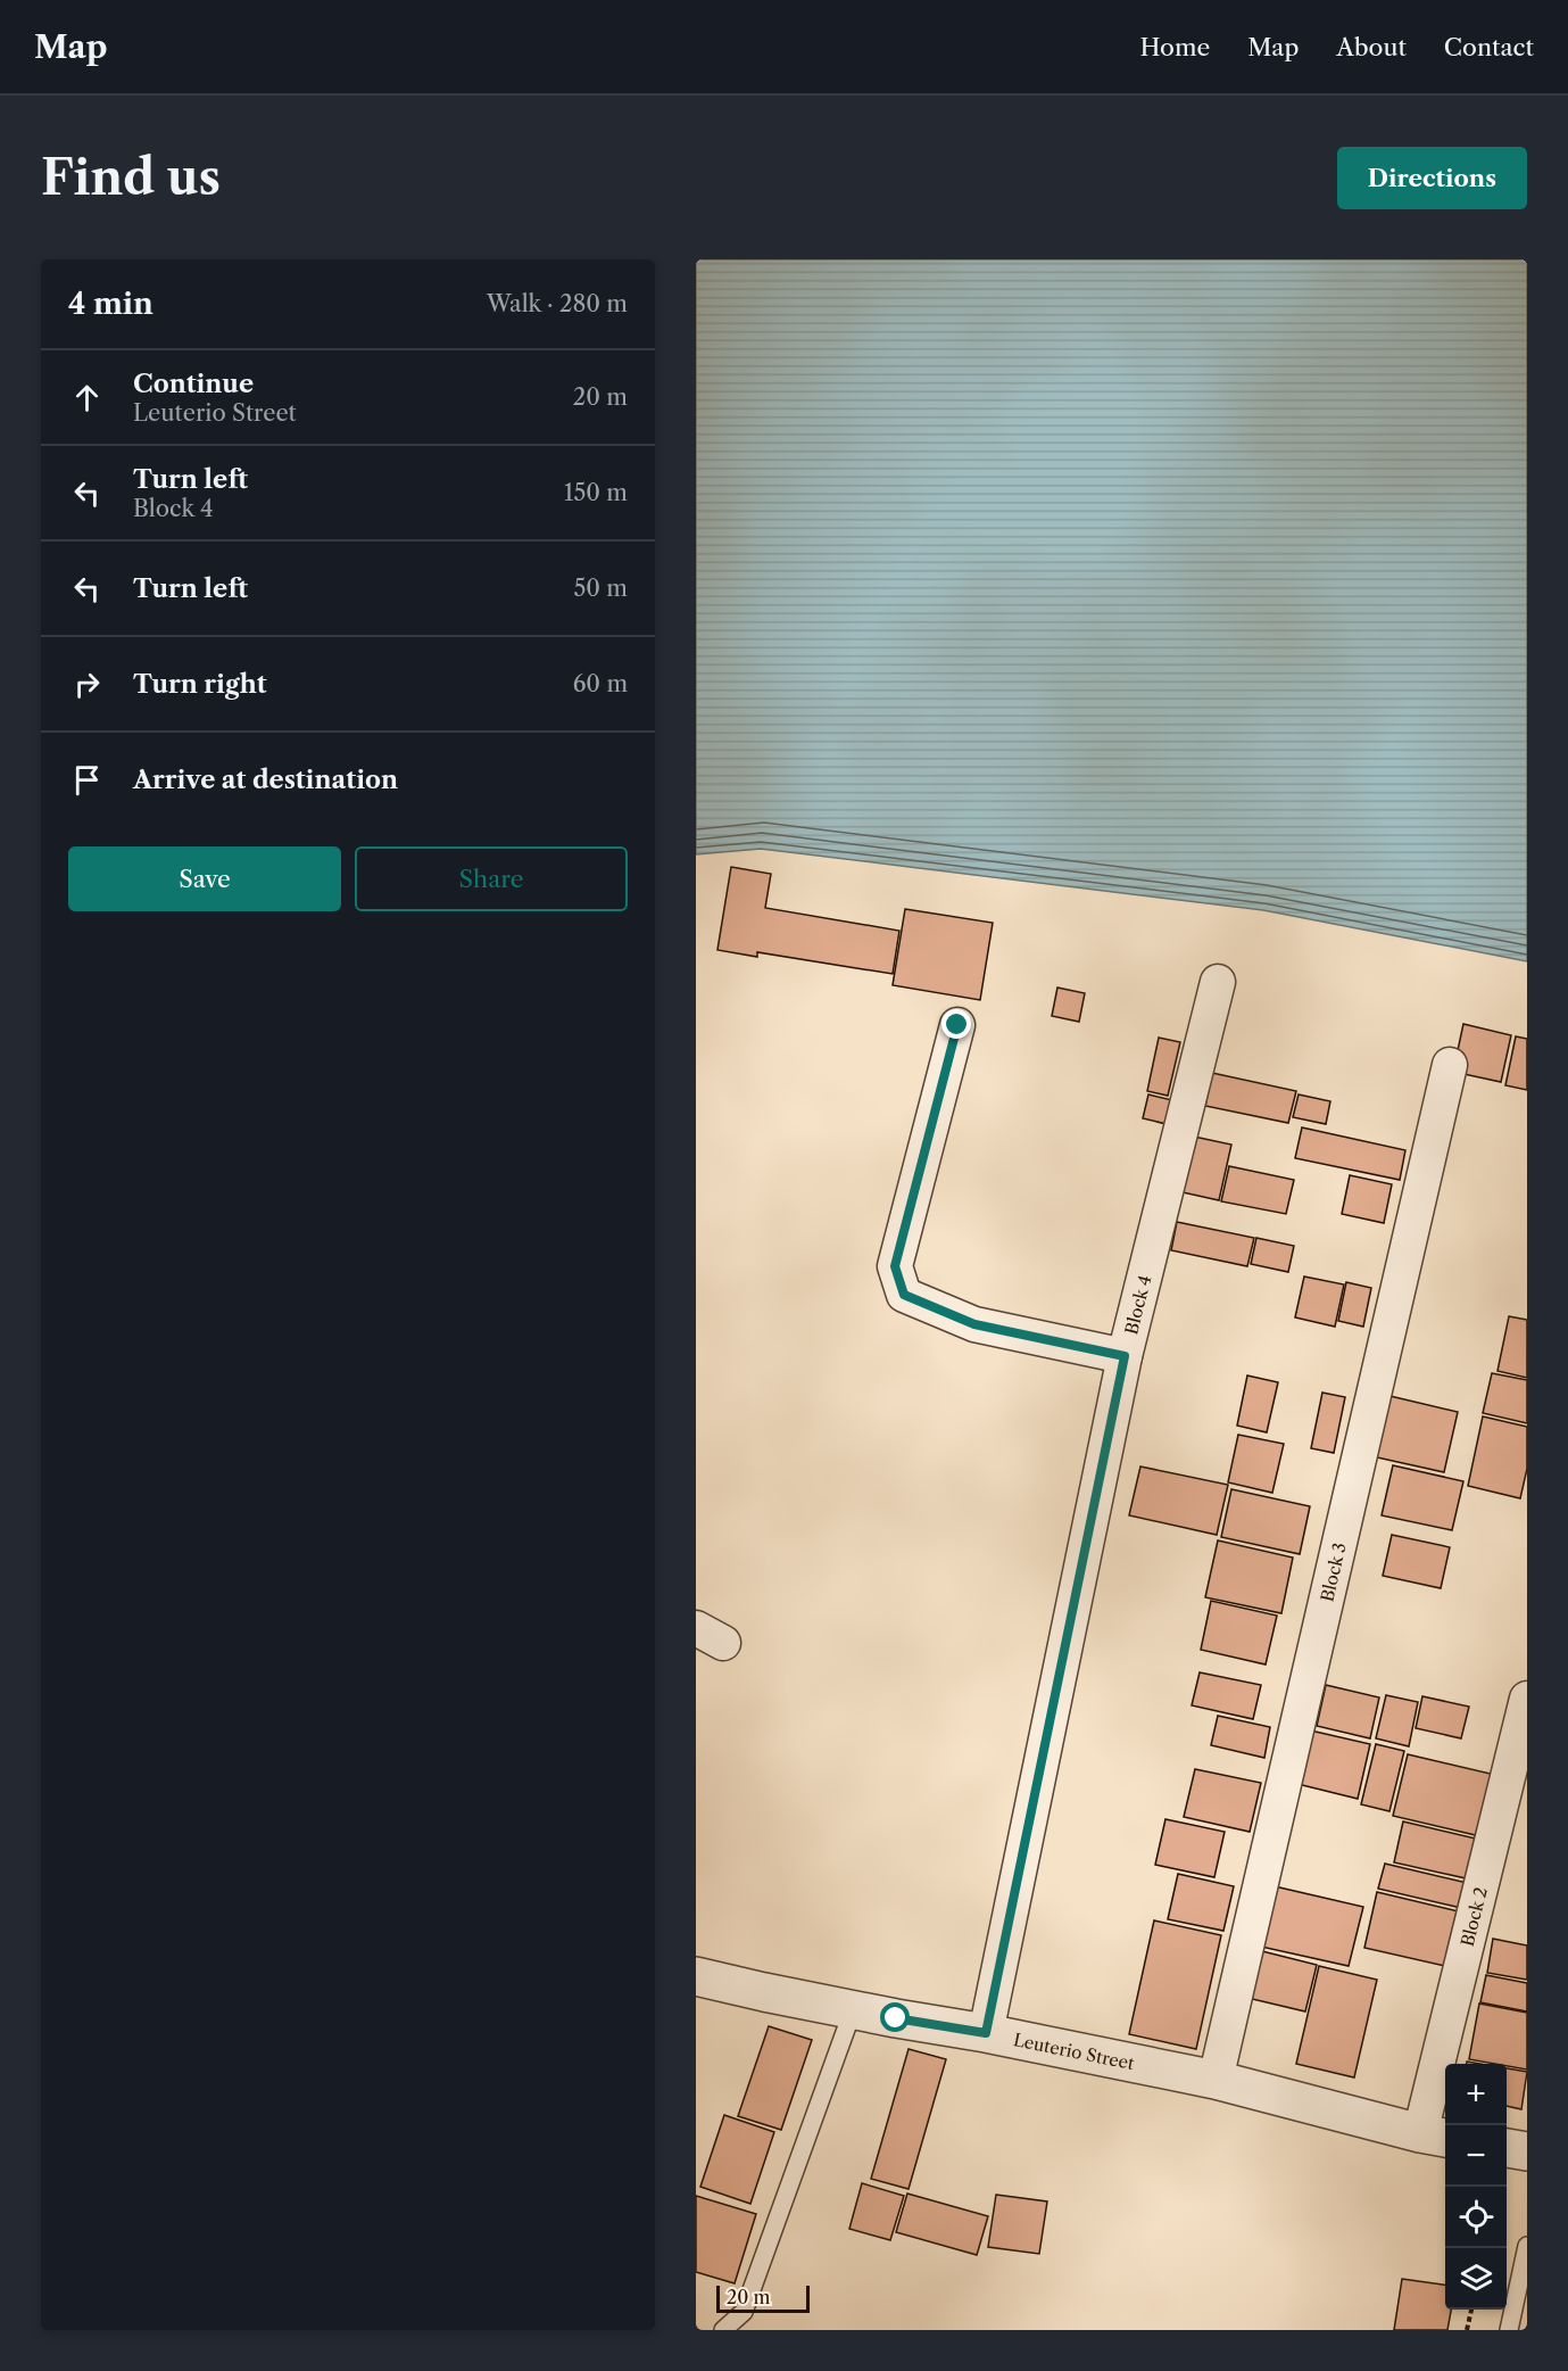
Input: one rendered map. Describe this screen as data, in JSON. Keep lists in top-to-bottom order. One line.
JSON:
{"streets":{"street":["Block 4","Block 3","Block 2","Leuterio Street"]},"crossings":[["Block 4","Leuterio Street"],["Block 3","Leuterio Street"],["Block 2","Leuterio Street"]],"scale_bar":"20 m","page":{"header":"Map","nav":["Home","Map","About","Contact"],"buttons":["Directions",["Save","Share"]],"title":"Find us","heading":["4 min","Walk · 280 m"],"list":[["Continue","Leuterio Street","20 m"],["Turn left","Block 4","150 m"],["Turn left","50 m"],["Turn right","60 m"],"Arrive at destination"],"map_buttons":["+","−"],"scale":"20 m"}}
